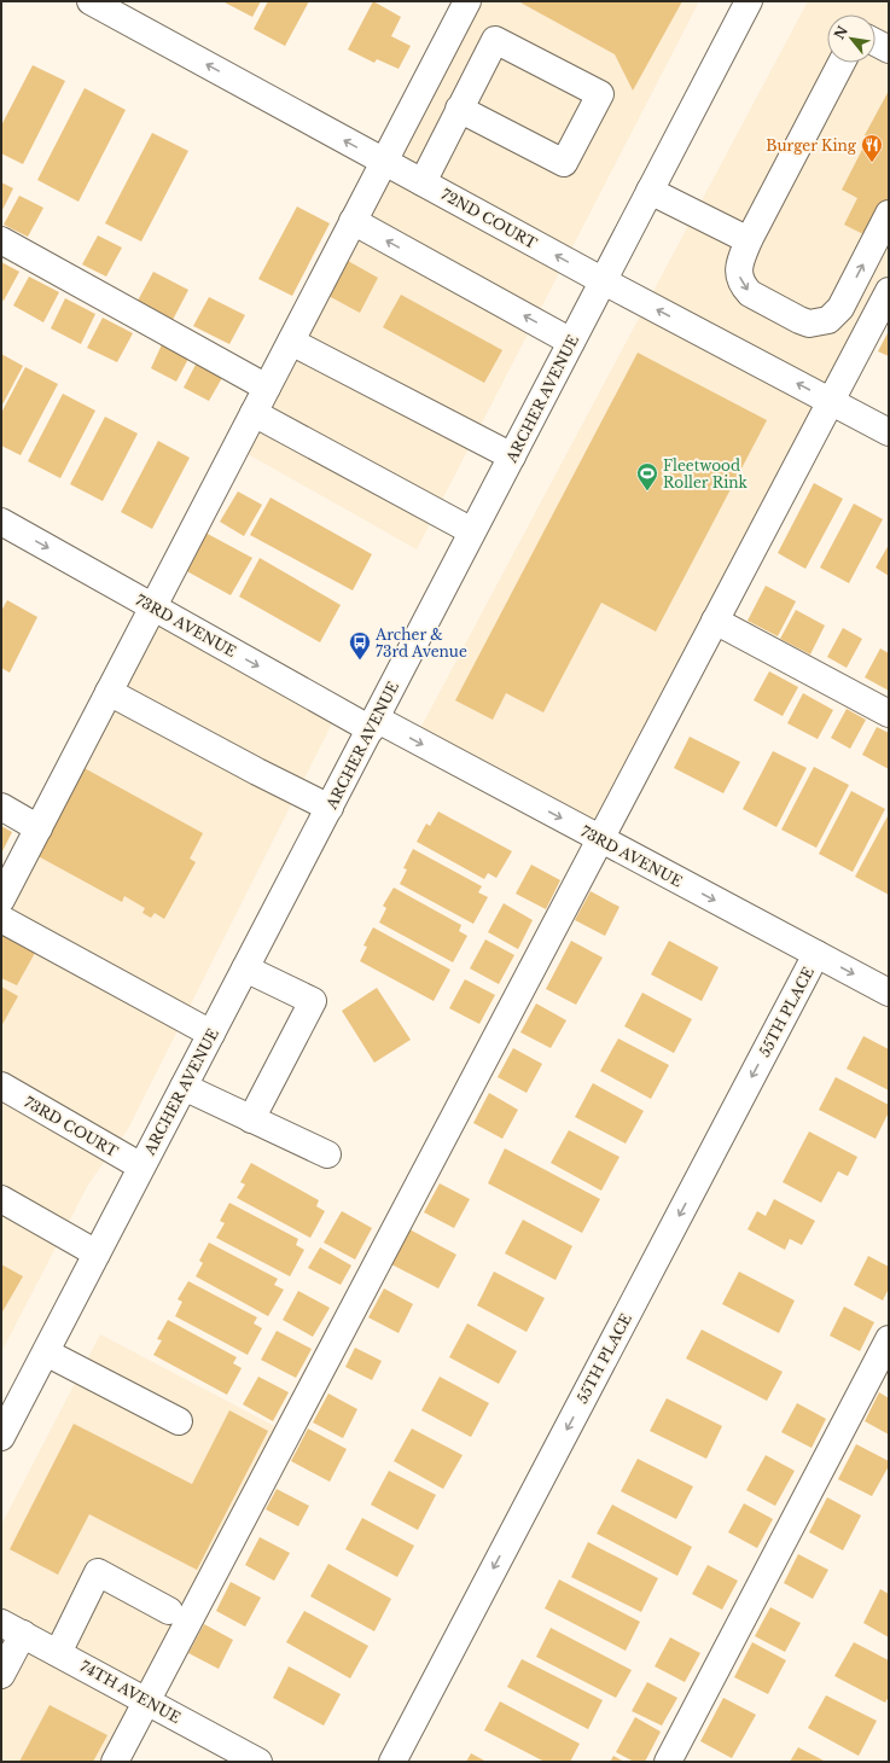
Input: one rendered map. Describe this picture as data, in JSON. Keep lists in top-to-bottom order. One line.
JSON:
{"streets":{"street":["72ND COURT","ARCHER AVENUE","73RD AVENUE","55TH PLACE","73RD COURT","74TH AVENUE"]},"crossings":[["72ND COURT","ARCHER AVENUE"],["ARCHER AVENUE","73RD AVENUE"],["ARCHER AVENUE","73RD COURT"],["73RD AVENUE","55TH PLACE"]],"one_way":["55TH PLACE"],"places":{"restaurant":["Burger King"],"sports":["Fleetwood Roller Rink"],"bus stop":["Archer & 73rd Avenue"]},"north":"top left"}
